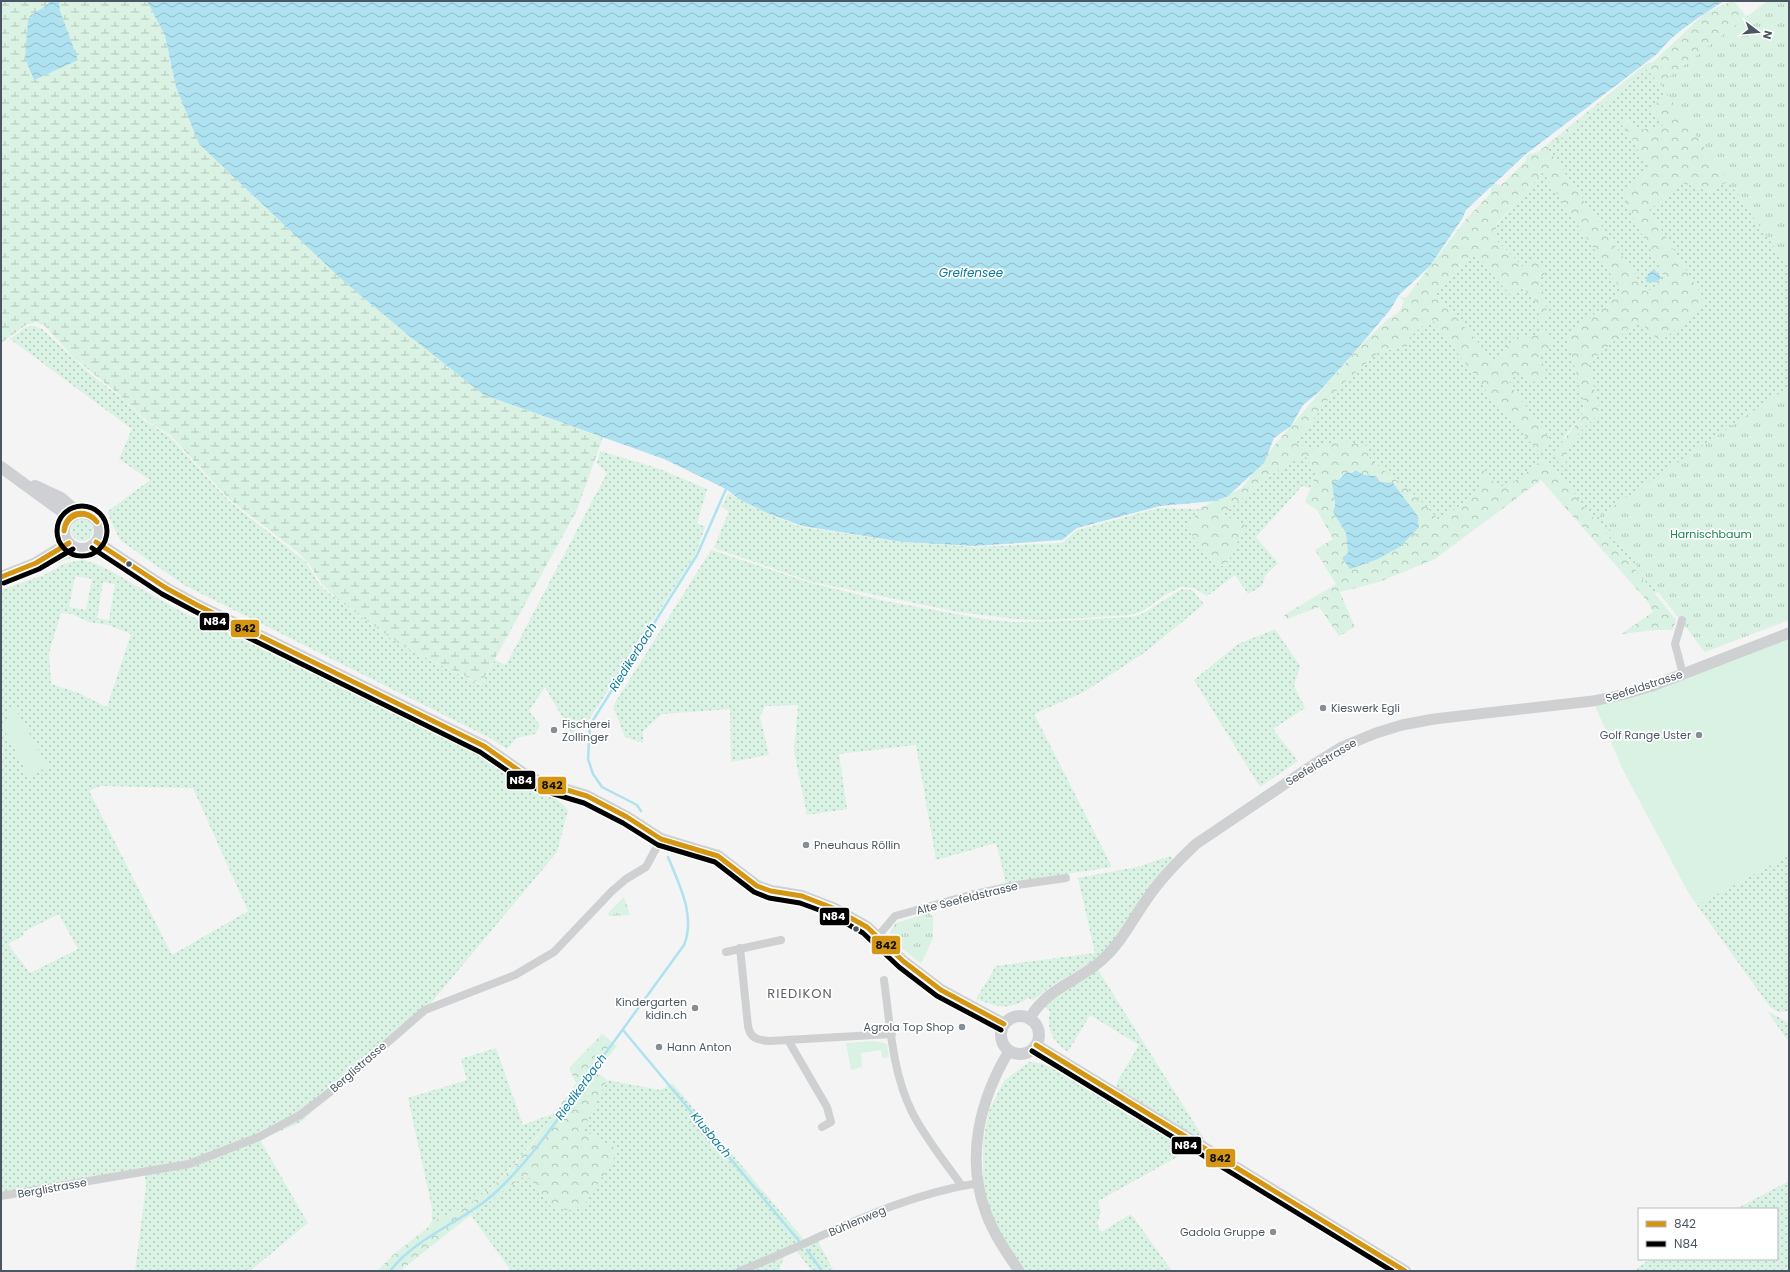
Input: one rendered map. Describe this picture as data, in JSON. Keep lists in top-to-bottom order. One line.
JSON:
{"streets":{"street":["Seefeldstrasse","Alte Seefeldstrasse","Berglistrasse","Bühlenweg"]},"districts":["RIEDIKON"],"water":["Greifensee","Riedikerbach","Klusbach"],"parks":["Harnischbaum"],"places":["Kieswerk Egli","Fischerei Zollinger","Golf Range Uster","Pneuhaus Röllin","Kindergarten kidin.ch","Agrola Top Shop","Hann Anton","Gadola Gruppe"],"lines":["transit line N84","transit line 842"],"legend":["842","N84"],"north":"right"}
